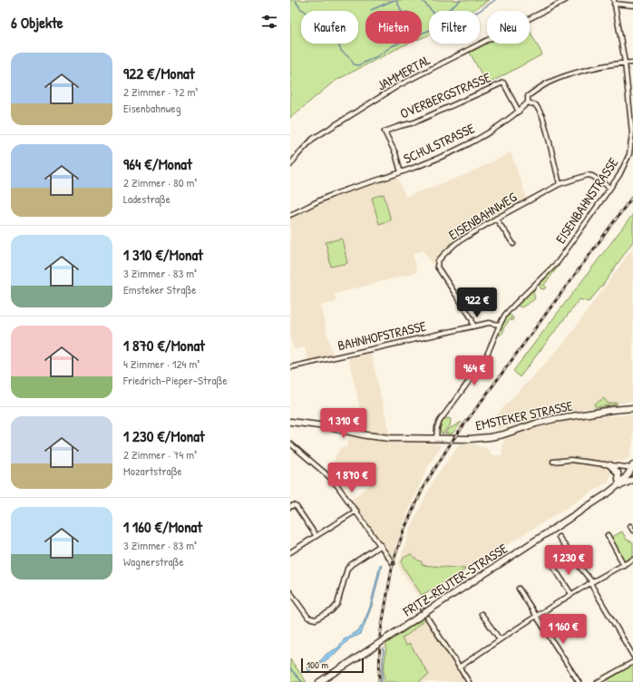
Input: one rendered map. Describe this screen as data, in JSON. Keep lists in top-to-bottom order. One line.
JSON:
{"streets":{"street":["JAMMERTAL","OVERBERGSTRASSE","SCHULSTRASSE","EISENBAHNSTRASSE","EISENBAHNWEG","BAHNHOFSTRASSE","EMSTEKER STRASSE","FRITZ-REUTER-STRASSE"]},"crossings":[["OVERBERGSTRASSE","SCHULSTRASSE"],["SCHULSTRASSE","EISENBAHNSTRASSE"],["EISENBAHNSTRASSE","EISENBAHNWEG"],["EISENBAHNSTRASSE","BAHNHOFSTRASSE"],["EISENBAHNSTRASSE","EMSTEKER STRASSE"],["EISENBAHNWEG","BAHNHOFSTRASSE"]],"scale_bar":"100 m","page":{"heading":"6 Objekte","chip":["Kaufen","Mieten","Filter","Neu"],"list":[{"name":"922 €/Monat","note":"2 Zimmer · 72 m² · Eisenbahnweg"},{"name":"964 €/Monat","note":"2 Zimmer · 80 m² · Ladestraße"},{"name":"1 310 €/Monat","note":"3 Zimmer · 83 m² · Emsteker Straße"},{"name":"1 870 €/Monat","note":"4 Zimmer · 124 m² · Friedrich-Pieper-Straße"},{"name":"1 230 €/Monat","note":"2 Zimmer · 74 m² · Mozartstraße"},{"name":"1 160 €/Monat","note":"3 Zimmer · 83 m² · Wagnerstraße"}],"price":["922 €","964 €","1 310 €","1 870 €","1 230 €","1 160 €"],"scale":"100 m"}}
